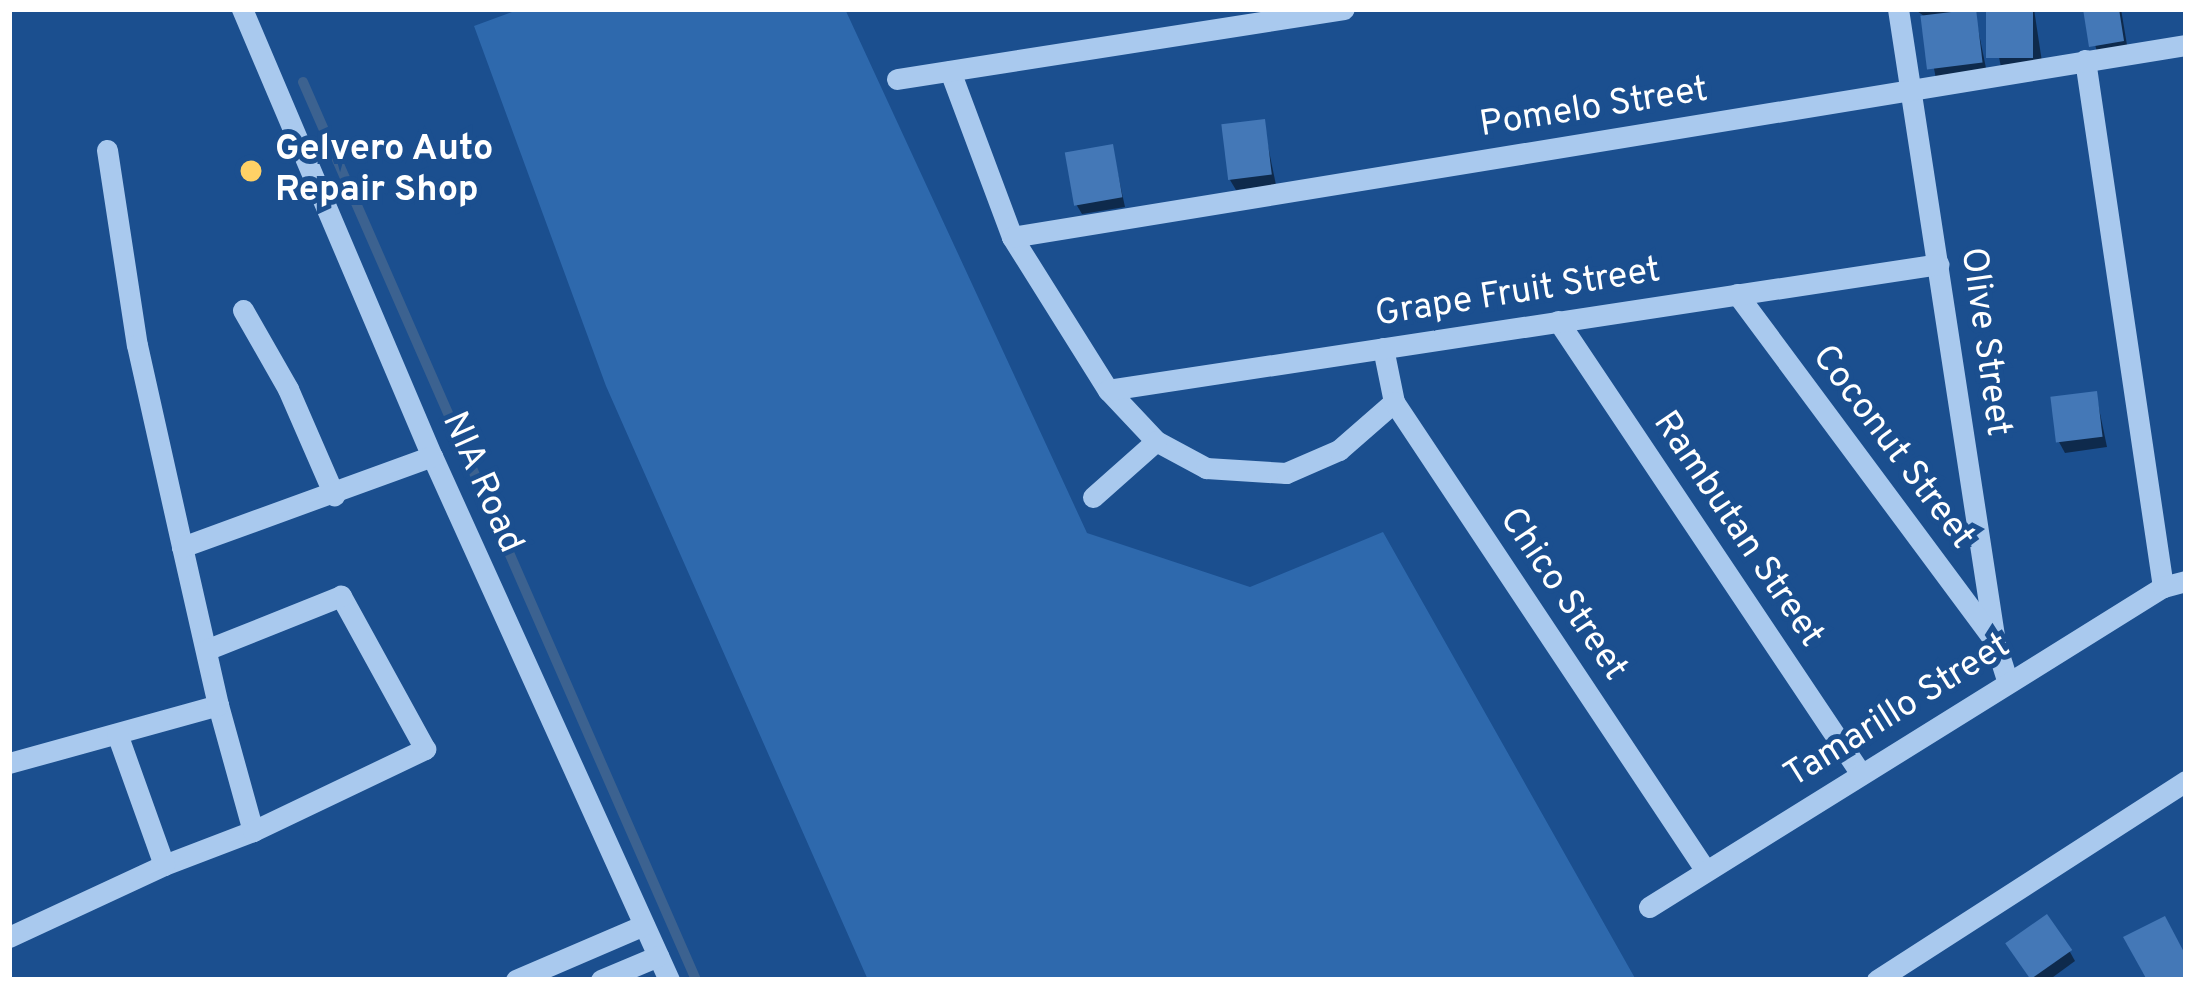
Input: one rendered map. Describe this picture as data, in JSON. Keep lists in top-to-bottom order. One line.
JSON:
{"streets":{"street":["Pomelo Street","Grape Fruit Street","Olive Street","Coconut Street","NIA Road","Rambutan Street","Chico Street","Tamarillo Street"]},"crossings":[["Pomelo Street","Olive Street"],["Grape Fruit Street","Olive Street"],["Grape Fruit Street","Coconut Street"],["Grape Fruit Street","Rambutan Street"],["Grape Fruit Street","Chico Street"],["Olive Street","Coconut Street"],["Olive Street","Tamarillo Street"],["Rambutan Street","Tamarillo Street"],["Chico Street","Tamarillo Street"]],"places":["Gelvero Auto Repair Shop"]}
